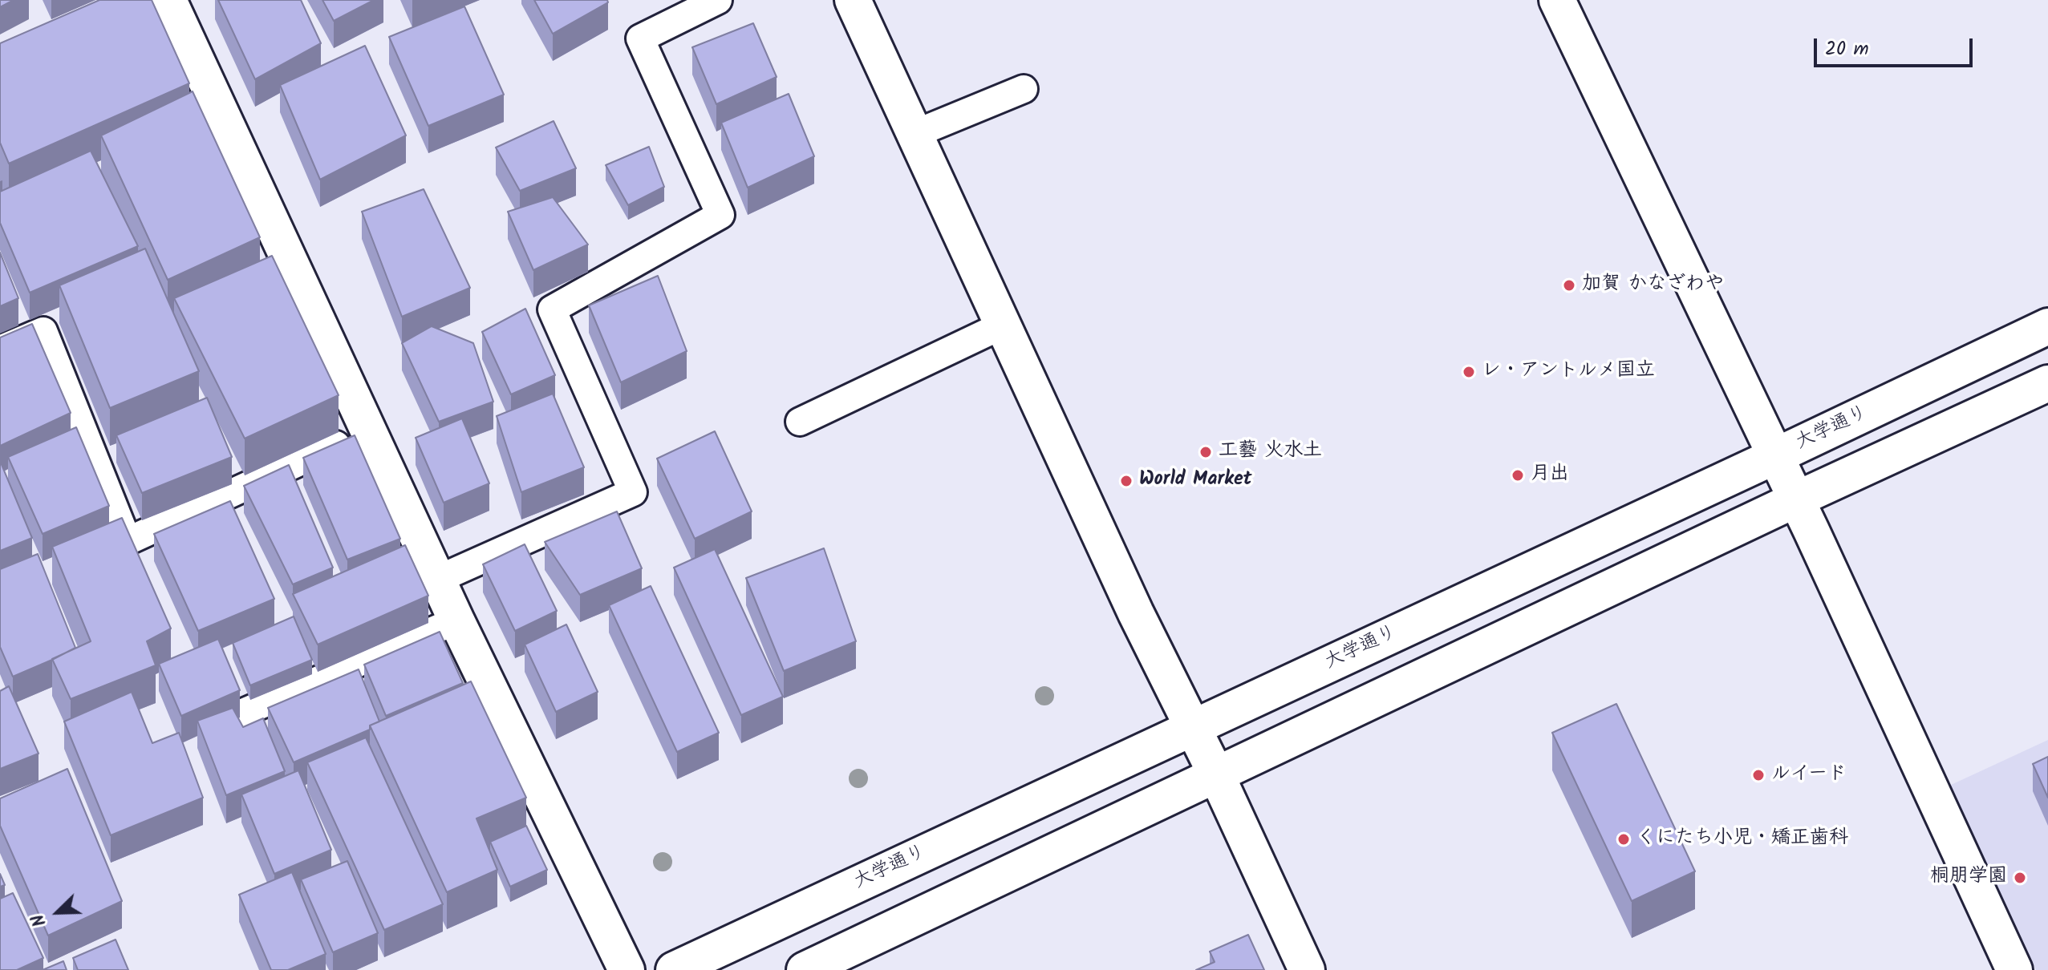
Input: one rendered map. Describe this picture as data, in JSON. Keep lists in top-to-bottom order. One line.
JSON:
{"streets":{"street":["大学通り"]},"places":["加賀 かなざわや","レ・アントルメ国立","工藝 火水土","月出","World Market","ルイード","くにたち小児・矯正歯科","桐朋学園"],"scale_bar":"20 m","north":"bottom left"}
